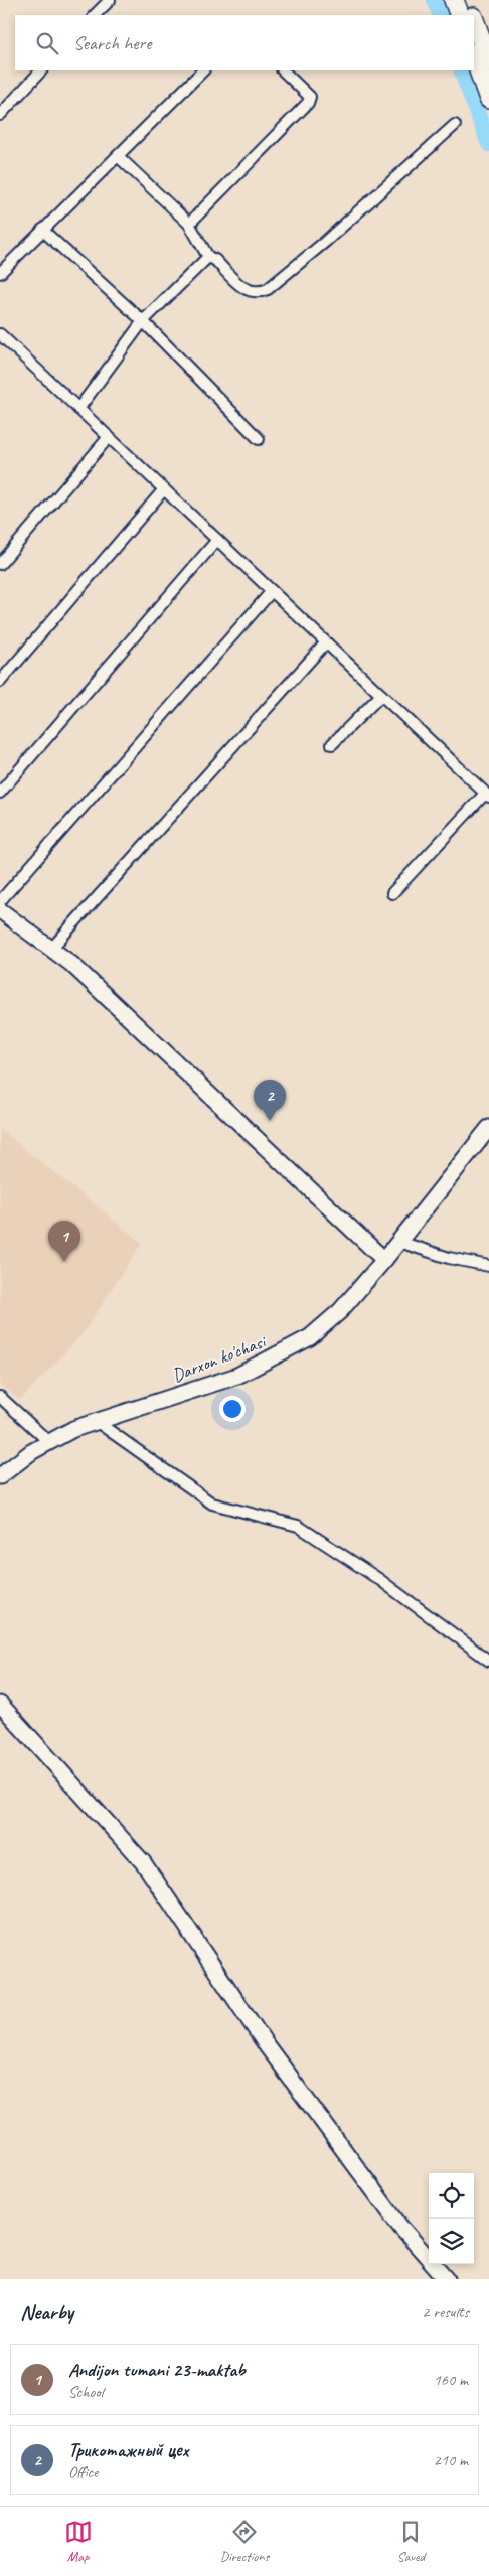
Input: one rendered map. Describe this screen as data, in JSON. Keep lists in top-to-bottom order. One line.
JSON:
{"streets":{"street":["Darxon ko'chasi"]},"page":{"search":"Search here","pins":["2","1"],"heading":["Nearby","2 results"],"list":[{"mark":"1","name":"Andijon tumani 23-maktab","note":"School","value":"160 m"},{"mark":"2","name":"Трикотажный цех","note":"Office","value":"210 m"}],"nav":["Map","Directions","Saved"]}}
